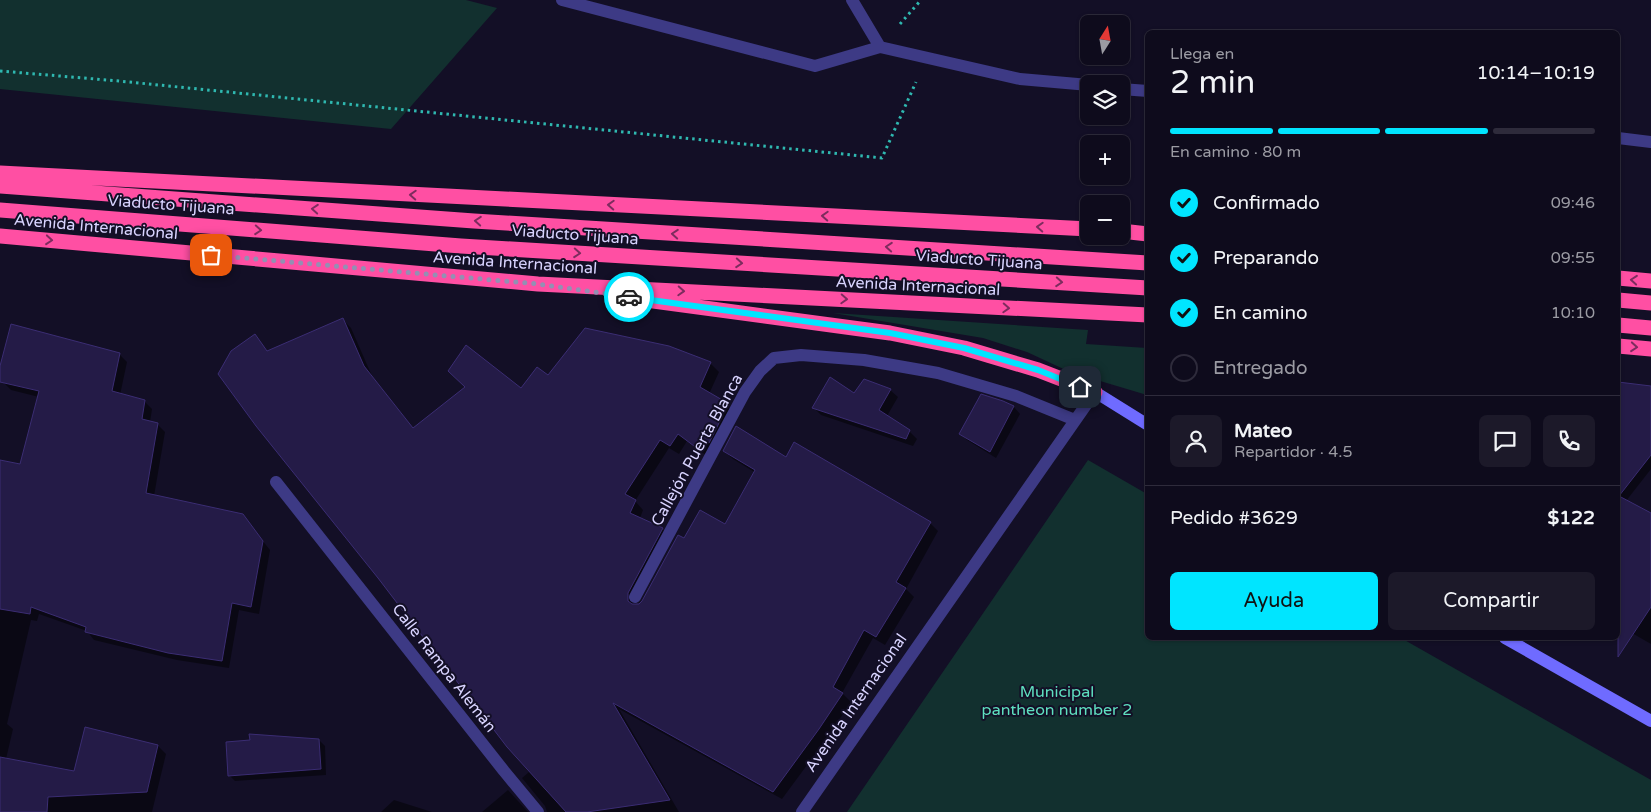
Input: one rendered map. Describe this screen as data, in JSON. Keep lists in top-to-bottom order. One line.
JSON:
{"streets":{"highway":["Viaducto Tijuana","Avenida Internacional"],"street":["Callejón Puerta Blanca","Calle Rampa Alemán"]},"crossings":[["Avenida Internacional","Callejón Puerta Blanca"]],"parks":["Municipal pantheon number 2"],"north":"top","page":{"map_buttons":["+","−"],"heading":["2 min","Llega en","10:14–10:19"],"panel":["Mateo","Repartidor · 4.5","Pedido #3629","$122"],"bar":"En camino · 80 m","list":[["Confirmado","09:46"],["Preparando","09:55"],["En camino","10:10"],"Entregado"],"buttons":["Ayuda","Compartir"]}}
